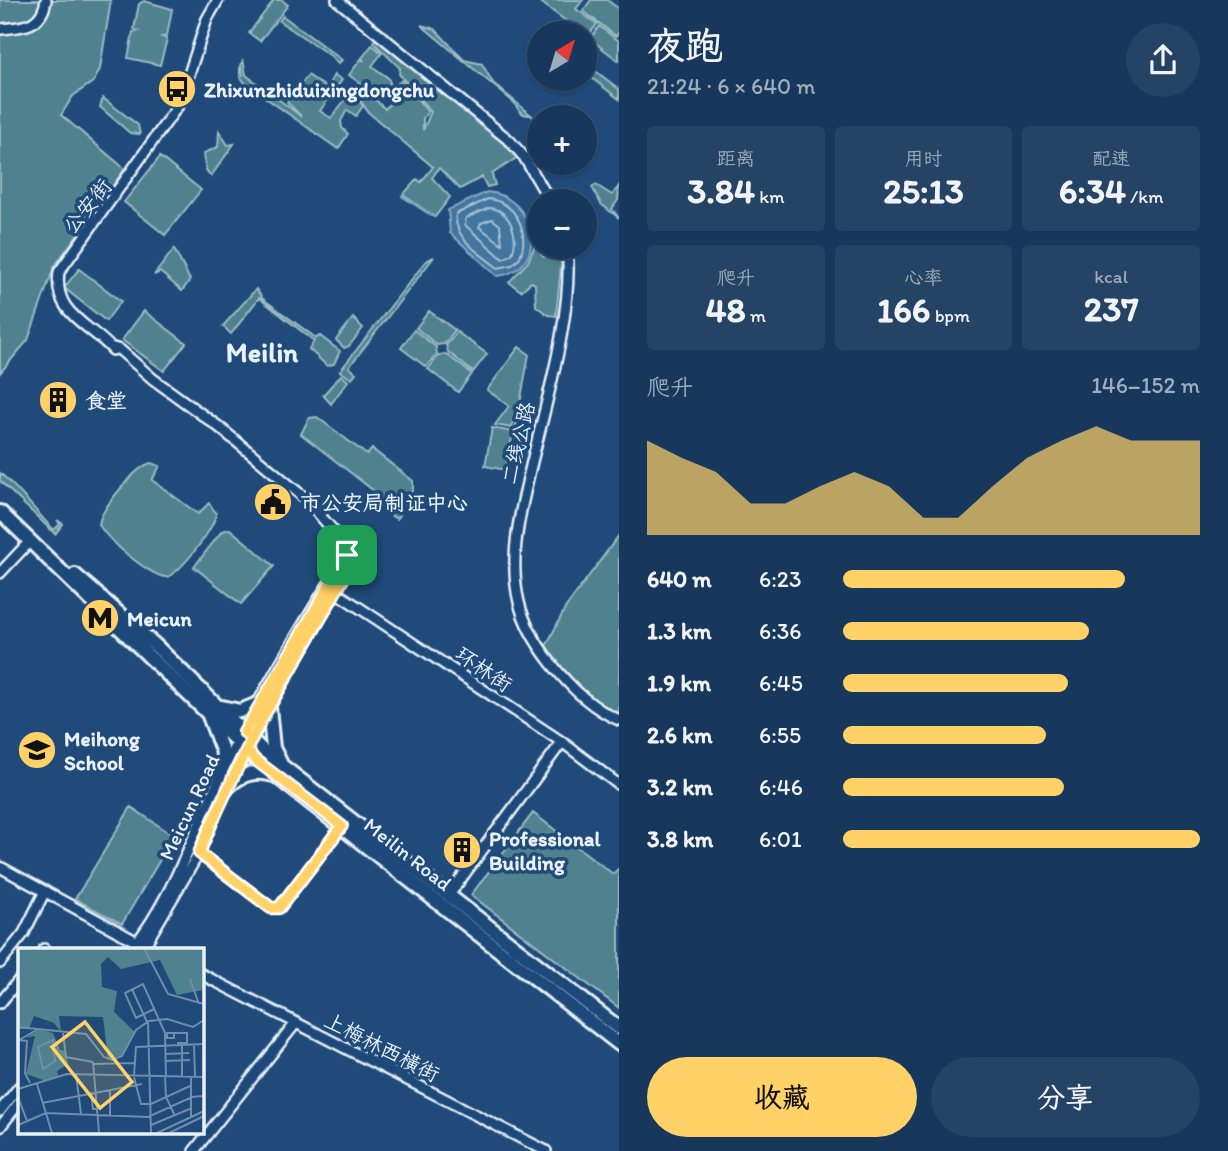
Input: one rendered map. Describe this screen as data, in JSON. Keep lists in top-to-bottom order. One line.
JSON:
{"streets":{"main road":["Meilin Road"],"street":["公安街","二线公路","环林街","Meicun Road","上梅林西横街"]},"crossings":[["公安街","Meicun Road"],["环林街","Meicun Road"],["Meicun Road","Meilin Road"]],"districts":["Meilin"],"places":{"bus stop":["Zhixunzhiduixingdongchu"],"building":["食堂","Professional Building"],"public building":["市公安局制证中心"],"metro station":["Meicun"],"school or university":["Meihong School"]},"north":"top right","page":{"heading":["夜跑","21:24 · 6 × 640 m"],"map_buttons":["+","−"],"stats":[["距离","3.84 km"],["用时","25:13"],["配速","6:34 /km"],["爬升","48 m"],["心率","166 bpm"],["kcal","237"]],"chart":["爬升","146–152 m"],"list":[{"name":"640 m","note":"6:23"},{"name":"1.3 km","note":"6:36"},{"name":"1.9 km","note":"6:45"},{"name":"2.6 km","note":"6:55"},{"name":"3.2 km","note":"6:46"},{"name":"3.8 km","note":"6:01"}],"buttons":["收藏","分享"]}}
